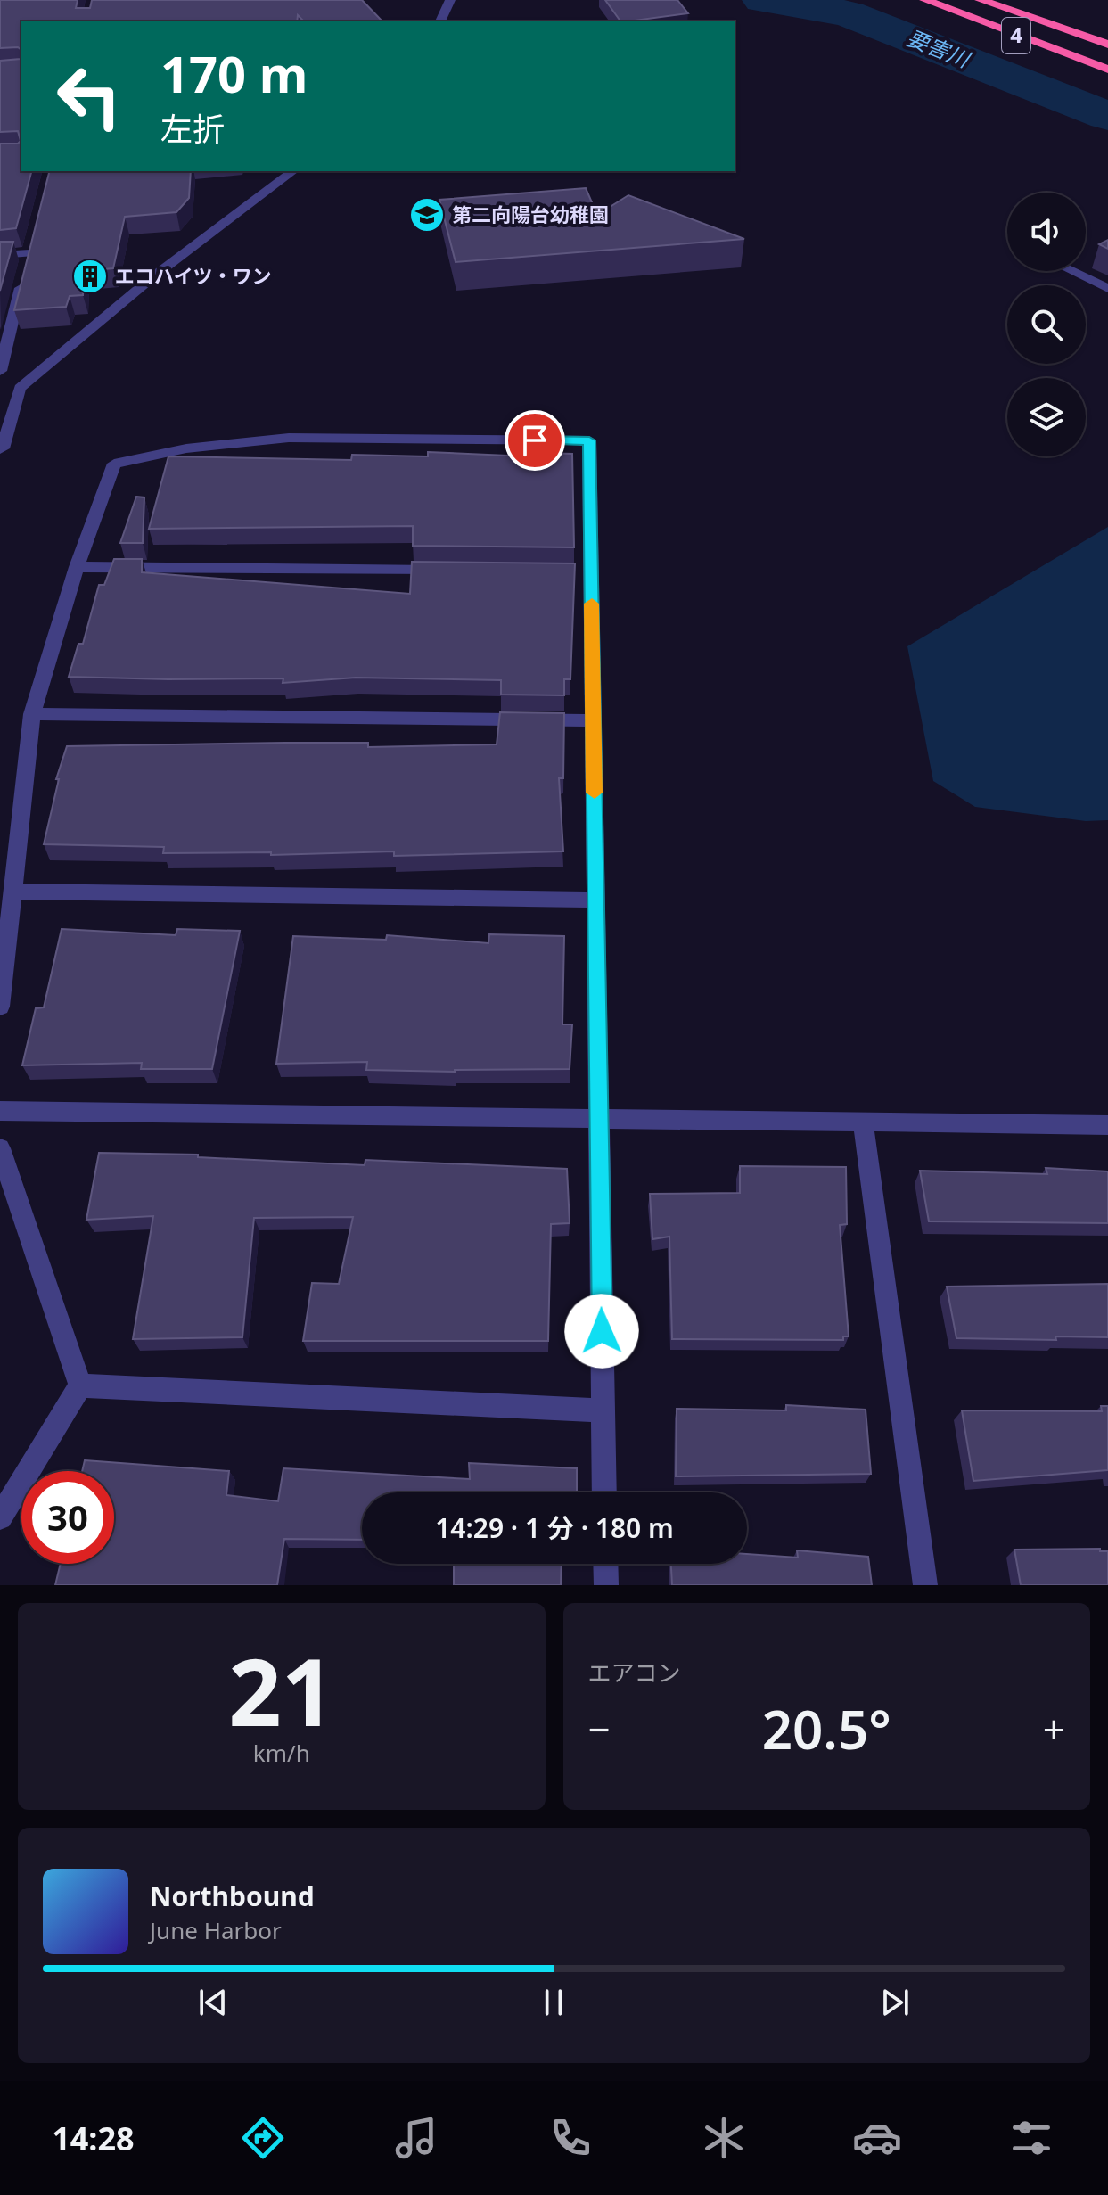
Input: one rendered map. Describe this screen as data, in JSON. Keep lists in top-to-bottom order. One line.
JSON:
{"streets":{"highway":["4"]},"water":["要害川"],"places":{"school or university":["第二向陽台幼稚園"],"building":["エコハイツ・ワン"]},"page":{"turn":["170 m","左折"],"limit":"30","trip":"14:29 · 1 分 · 180 m","tile":[["21","km/h"],"エアコン"],"heat":["−","20.5°","+"],"song":["Northbound","June Harbor"],"tabs":"14:28"}}
